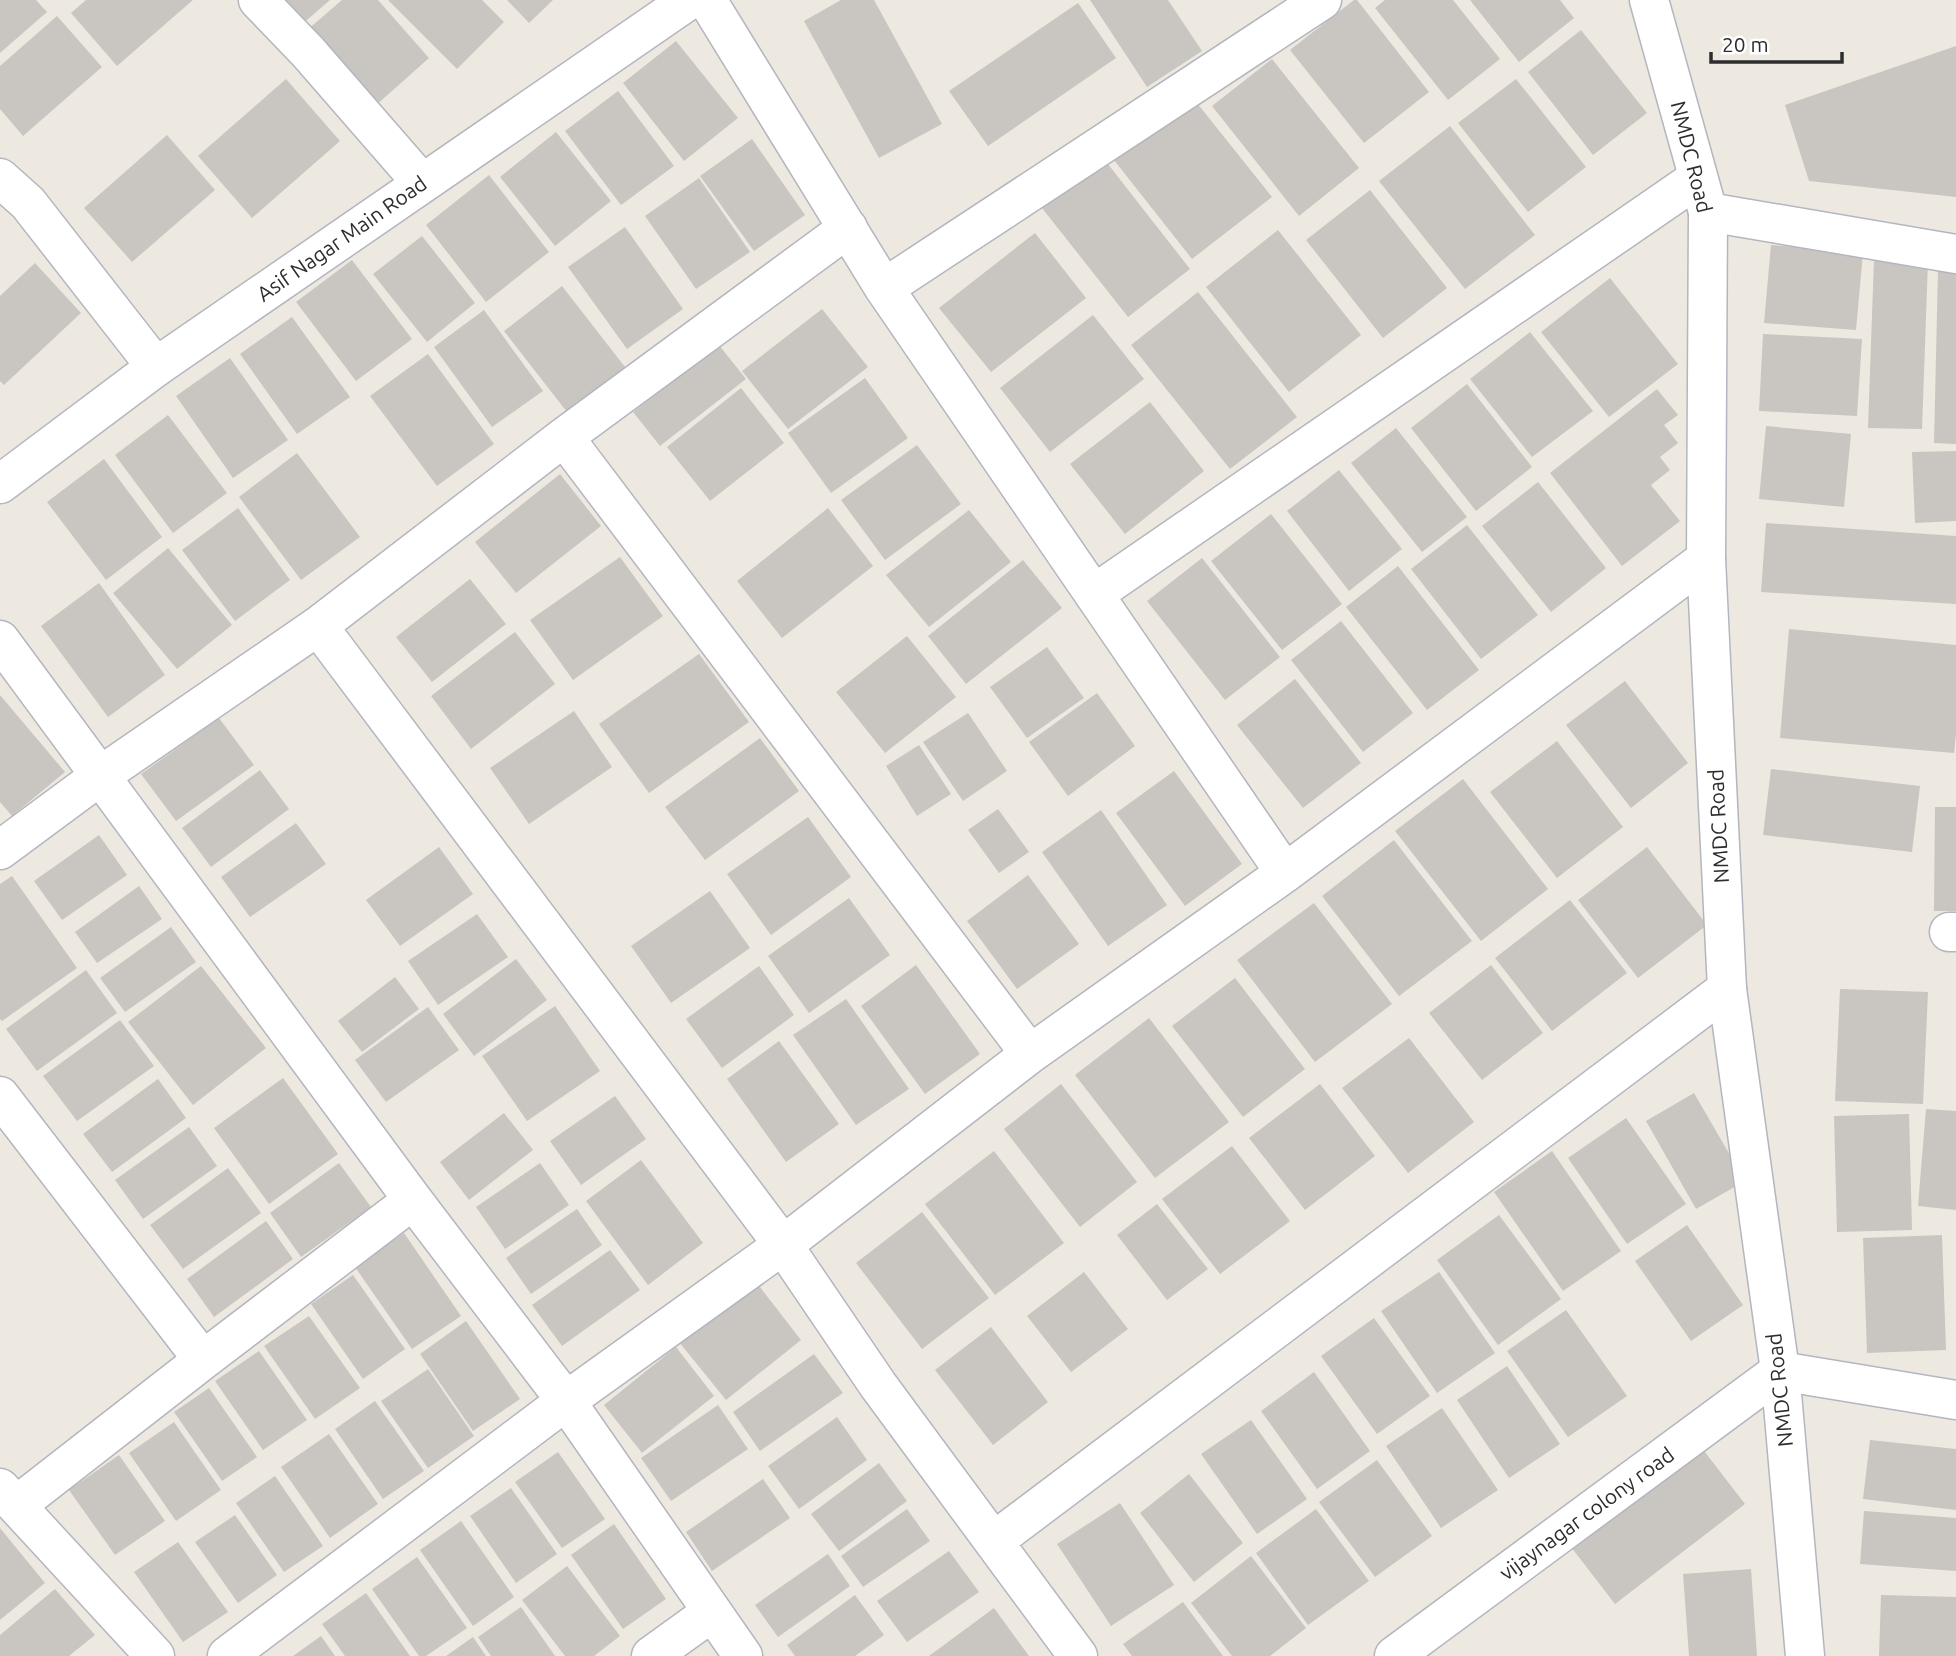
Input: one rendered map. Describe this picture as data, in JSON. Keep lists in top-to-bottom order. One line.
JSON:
{"streets":{"street":["NMDC Road","Asif Nagar Main Road","vijaynagar colony road"]},"crossings":[["NMDC Road","vijaynagar colony road"]],"scale_bar":"20 m"}
